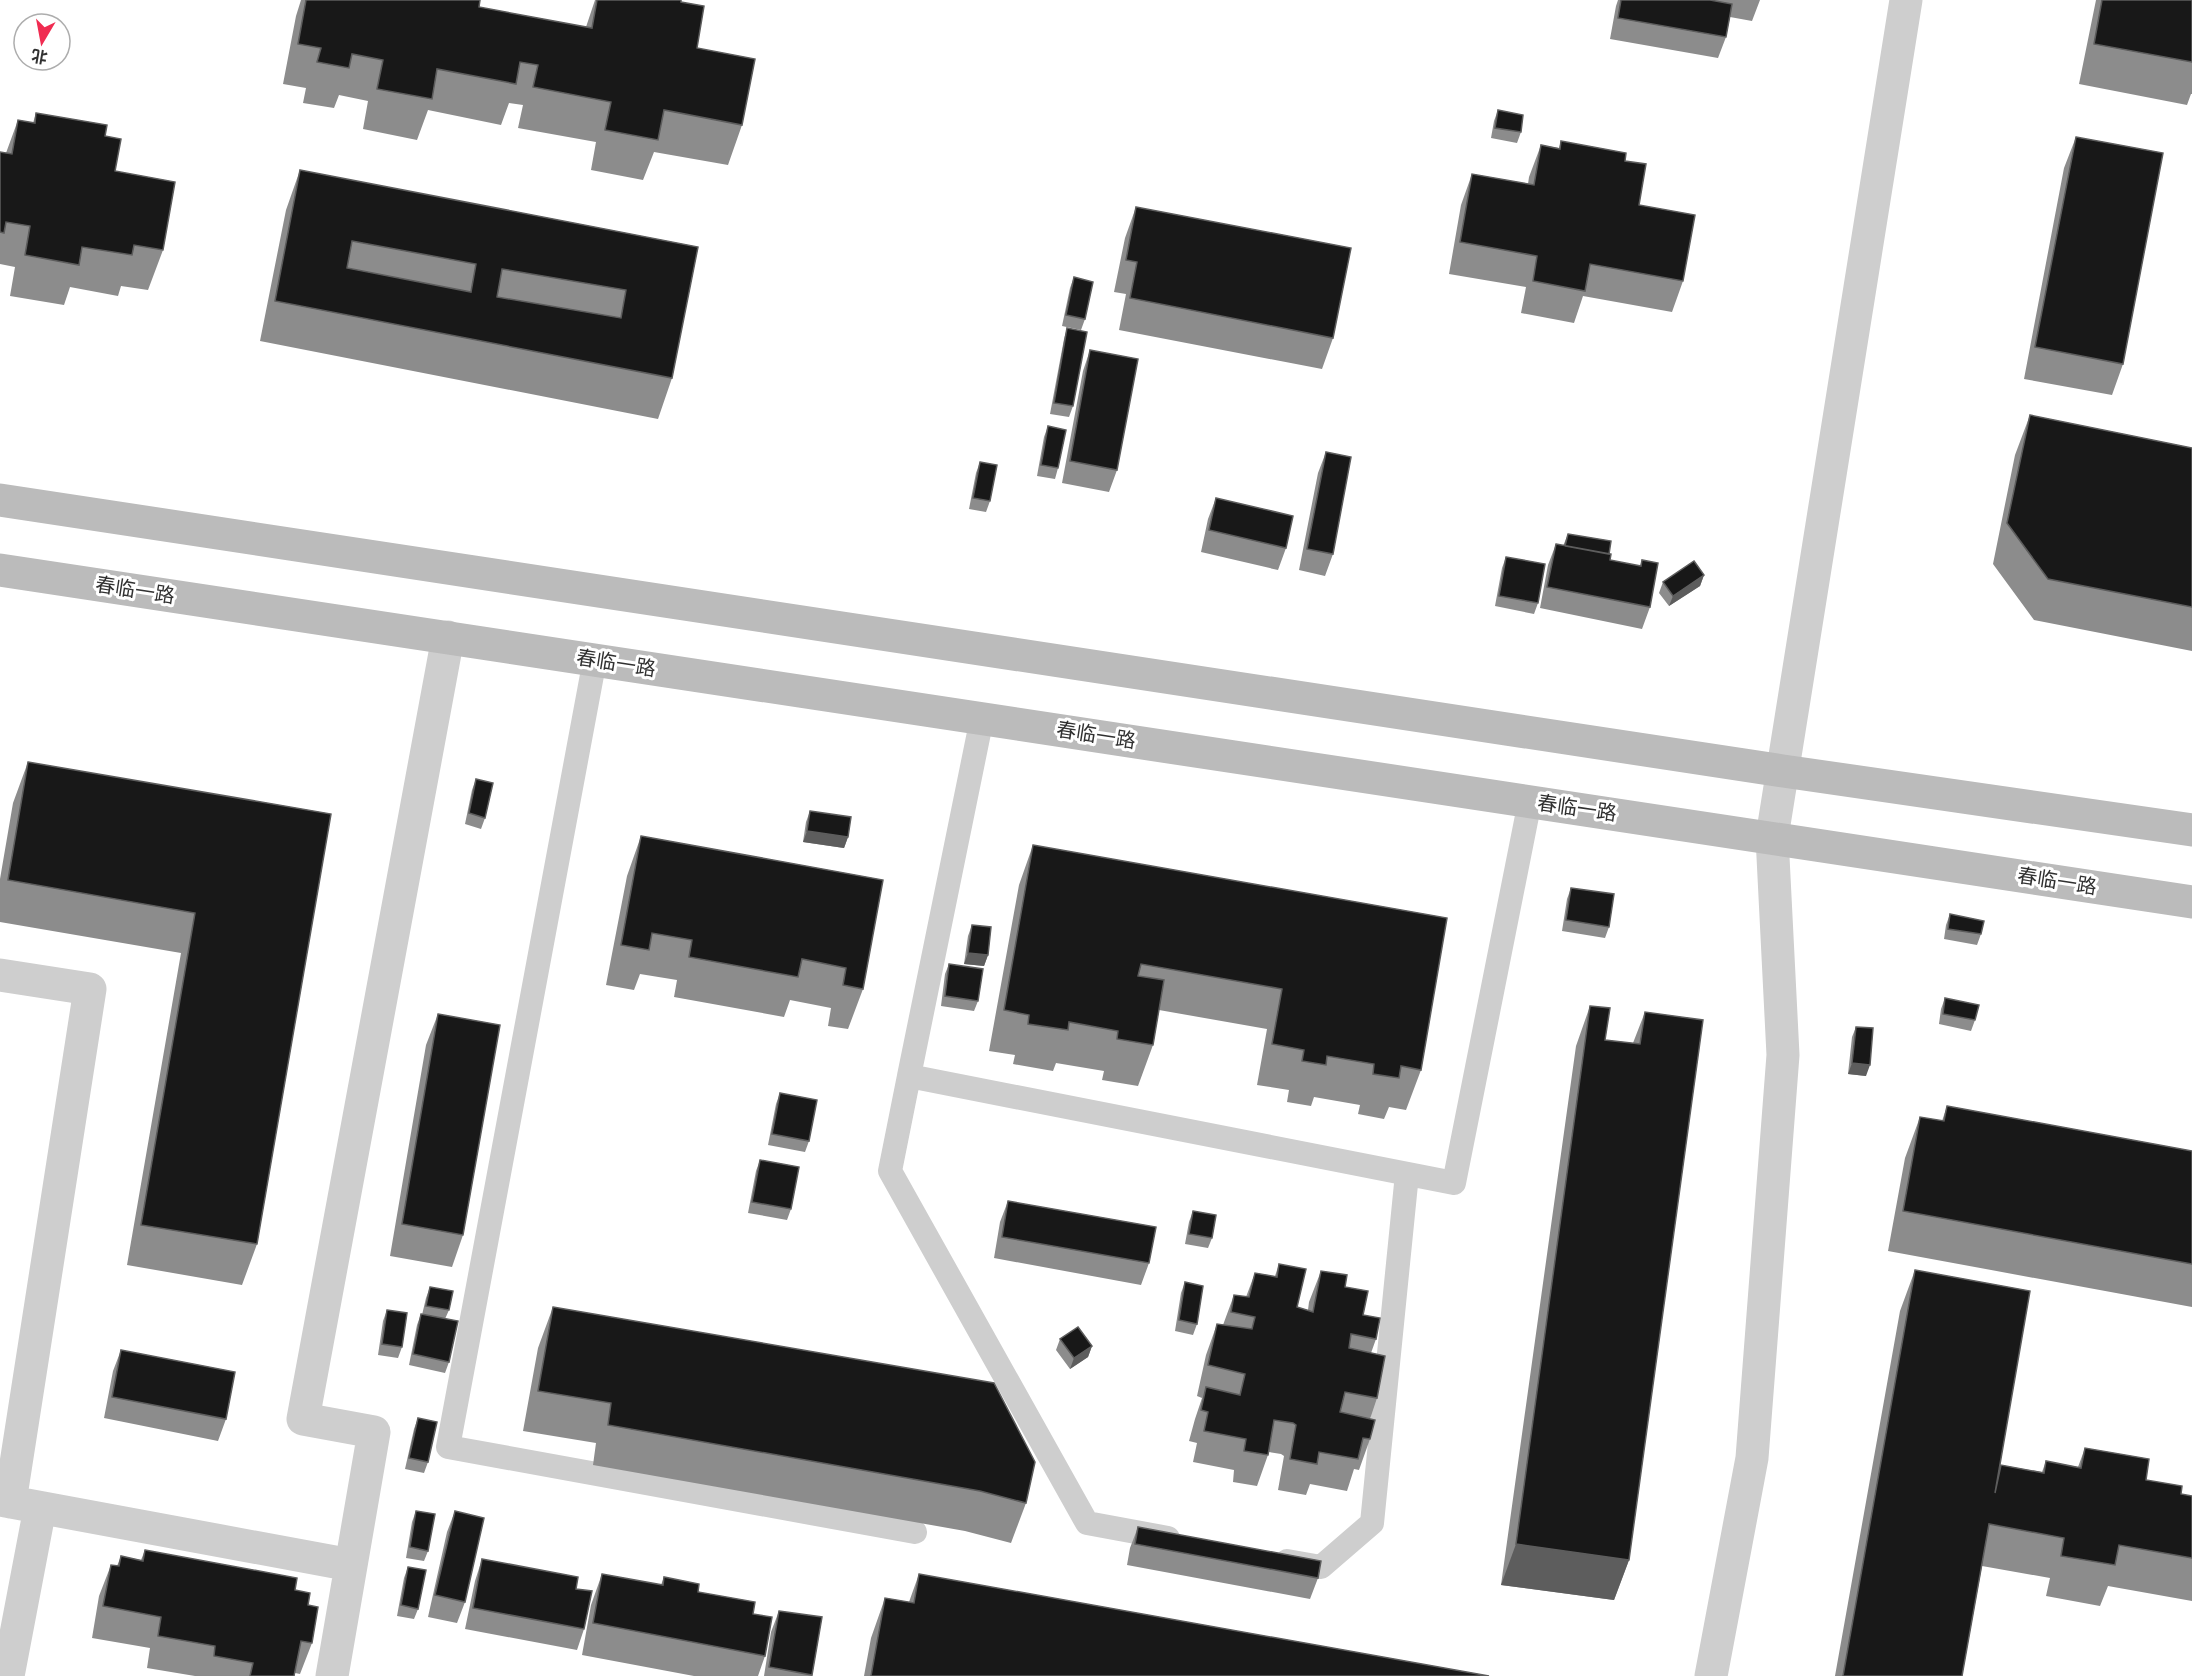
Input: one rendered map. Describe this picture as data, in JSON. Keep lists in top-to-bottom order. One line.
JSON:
{"streets":{"main road":["春临一路"]},"north":"bottom"}
